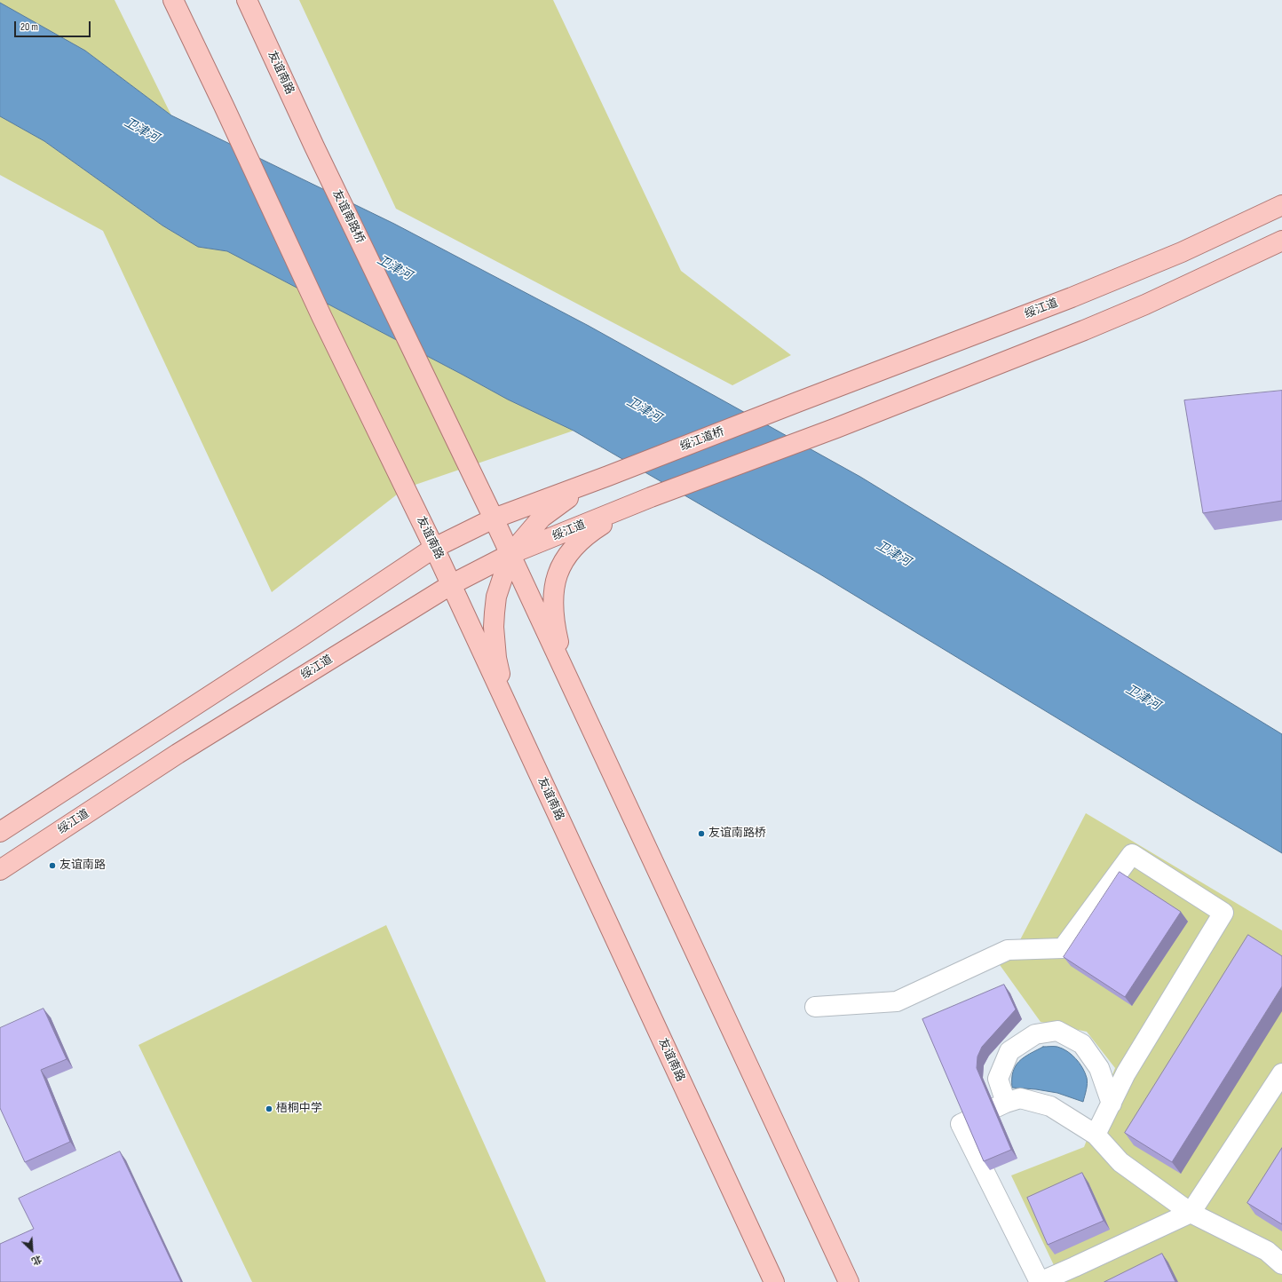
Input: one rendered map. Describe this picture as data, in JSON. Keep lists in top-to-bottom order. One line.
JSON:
{"streets":{"main road":["友谊南路","友谊南路桥","绥江道","绥江道桥"]},"crossings":[["友谊南路","友谊南路桥"],["友谊南路","绥江道"],["绥江道","绥江道桥"]],"water":["卫津河"],"places":["友谊南路桥","友谊南路","梧桐中学"],"scale_bar":"20 m","north":"bottom right"}
